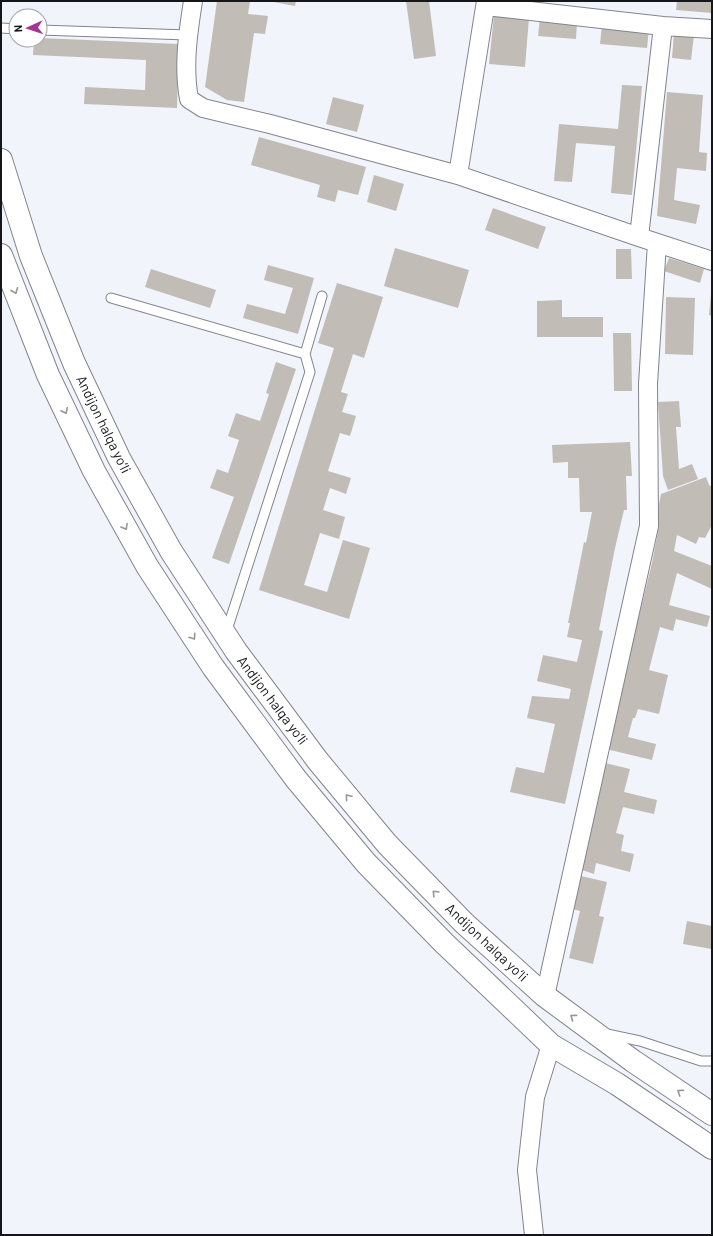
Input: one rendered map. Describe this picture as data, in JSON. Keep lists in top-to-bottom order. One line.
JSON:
{"streets":{"highway":["Andijon halqa yo‘li"]},"north":"left"}
